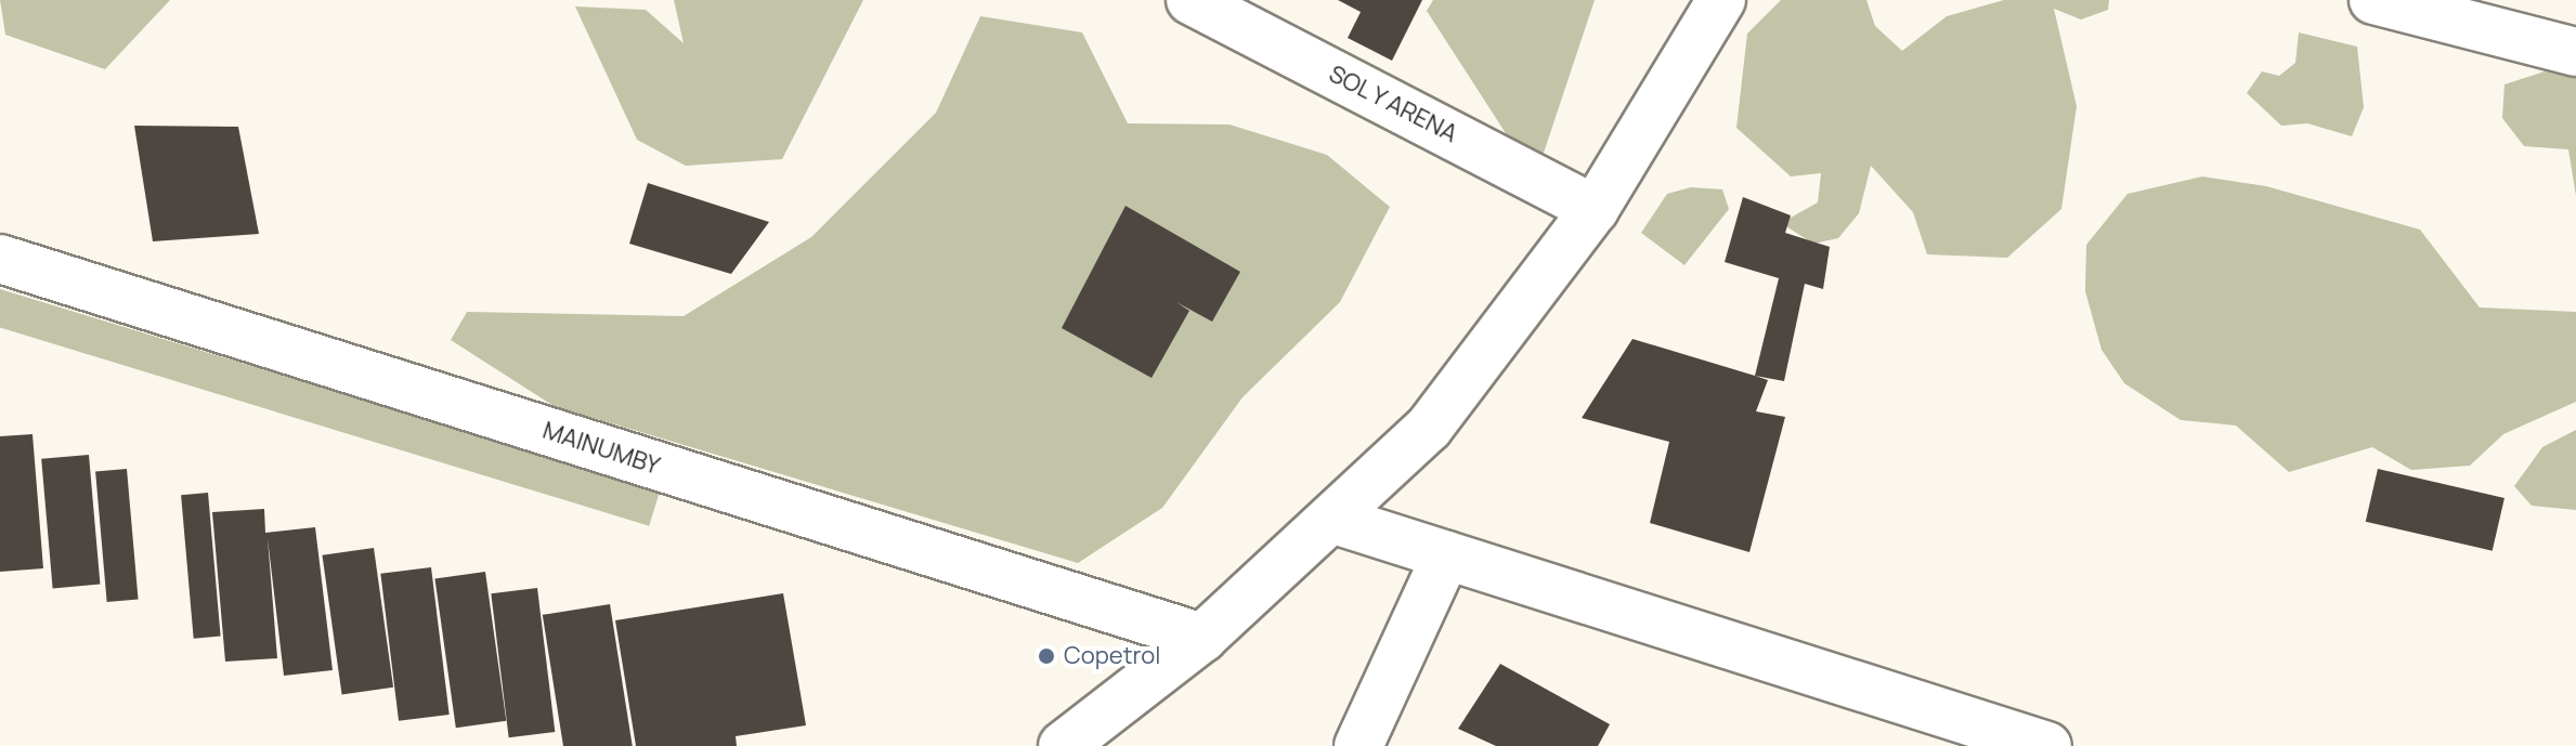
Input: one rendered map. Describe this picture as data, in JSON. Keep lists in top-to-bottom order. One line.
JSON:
{"streets":{"street":["SOL Y ARENA","MAINUMBY"]},"places":["Copetrol"]}
